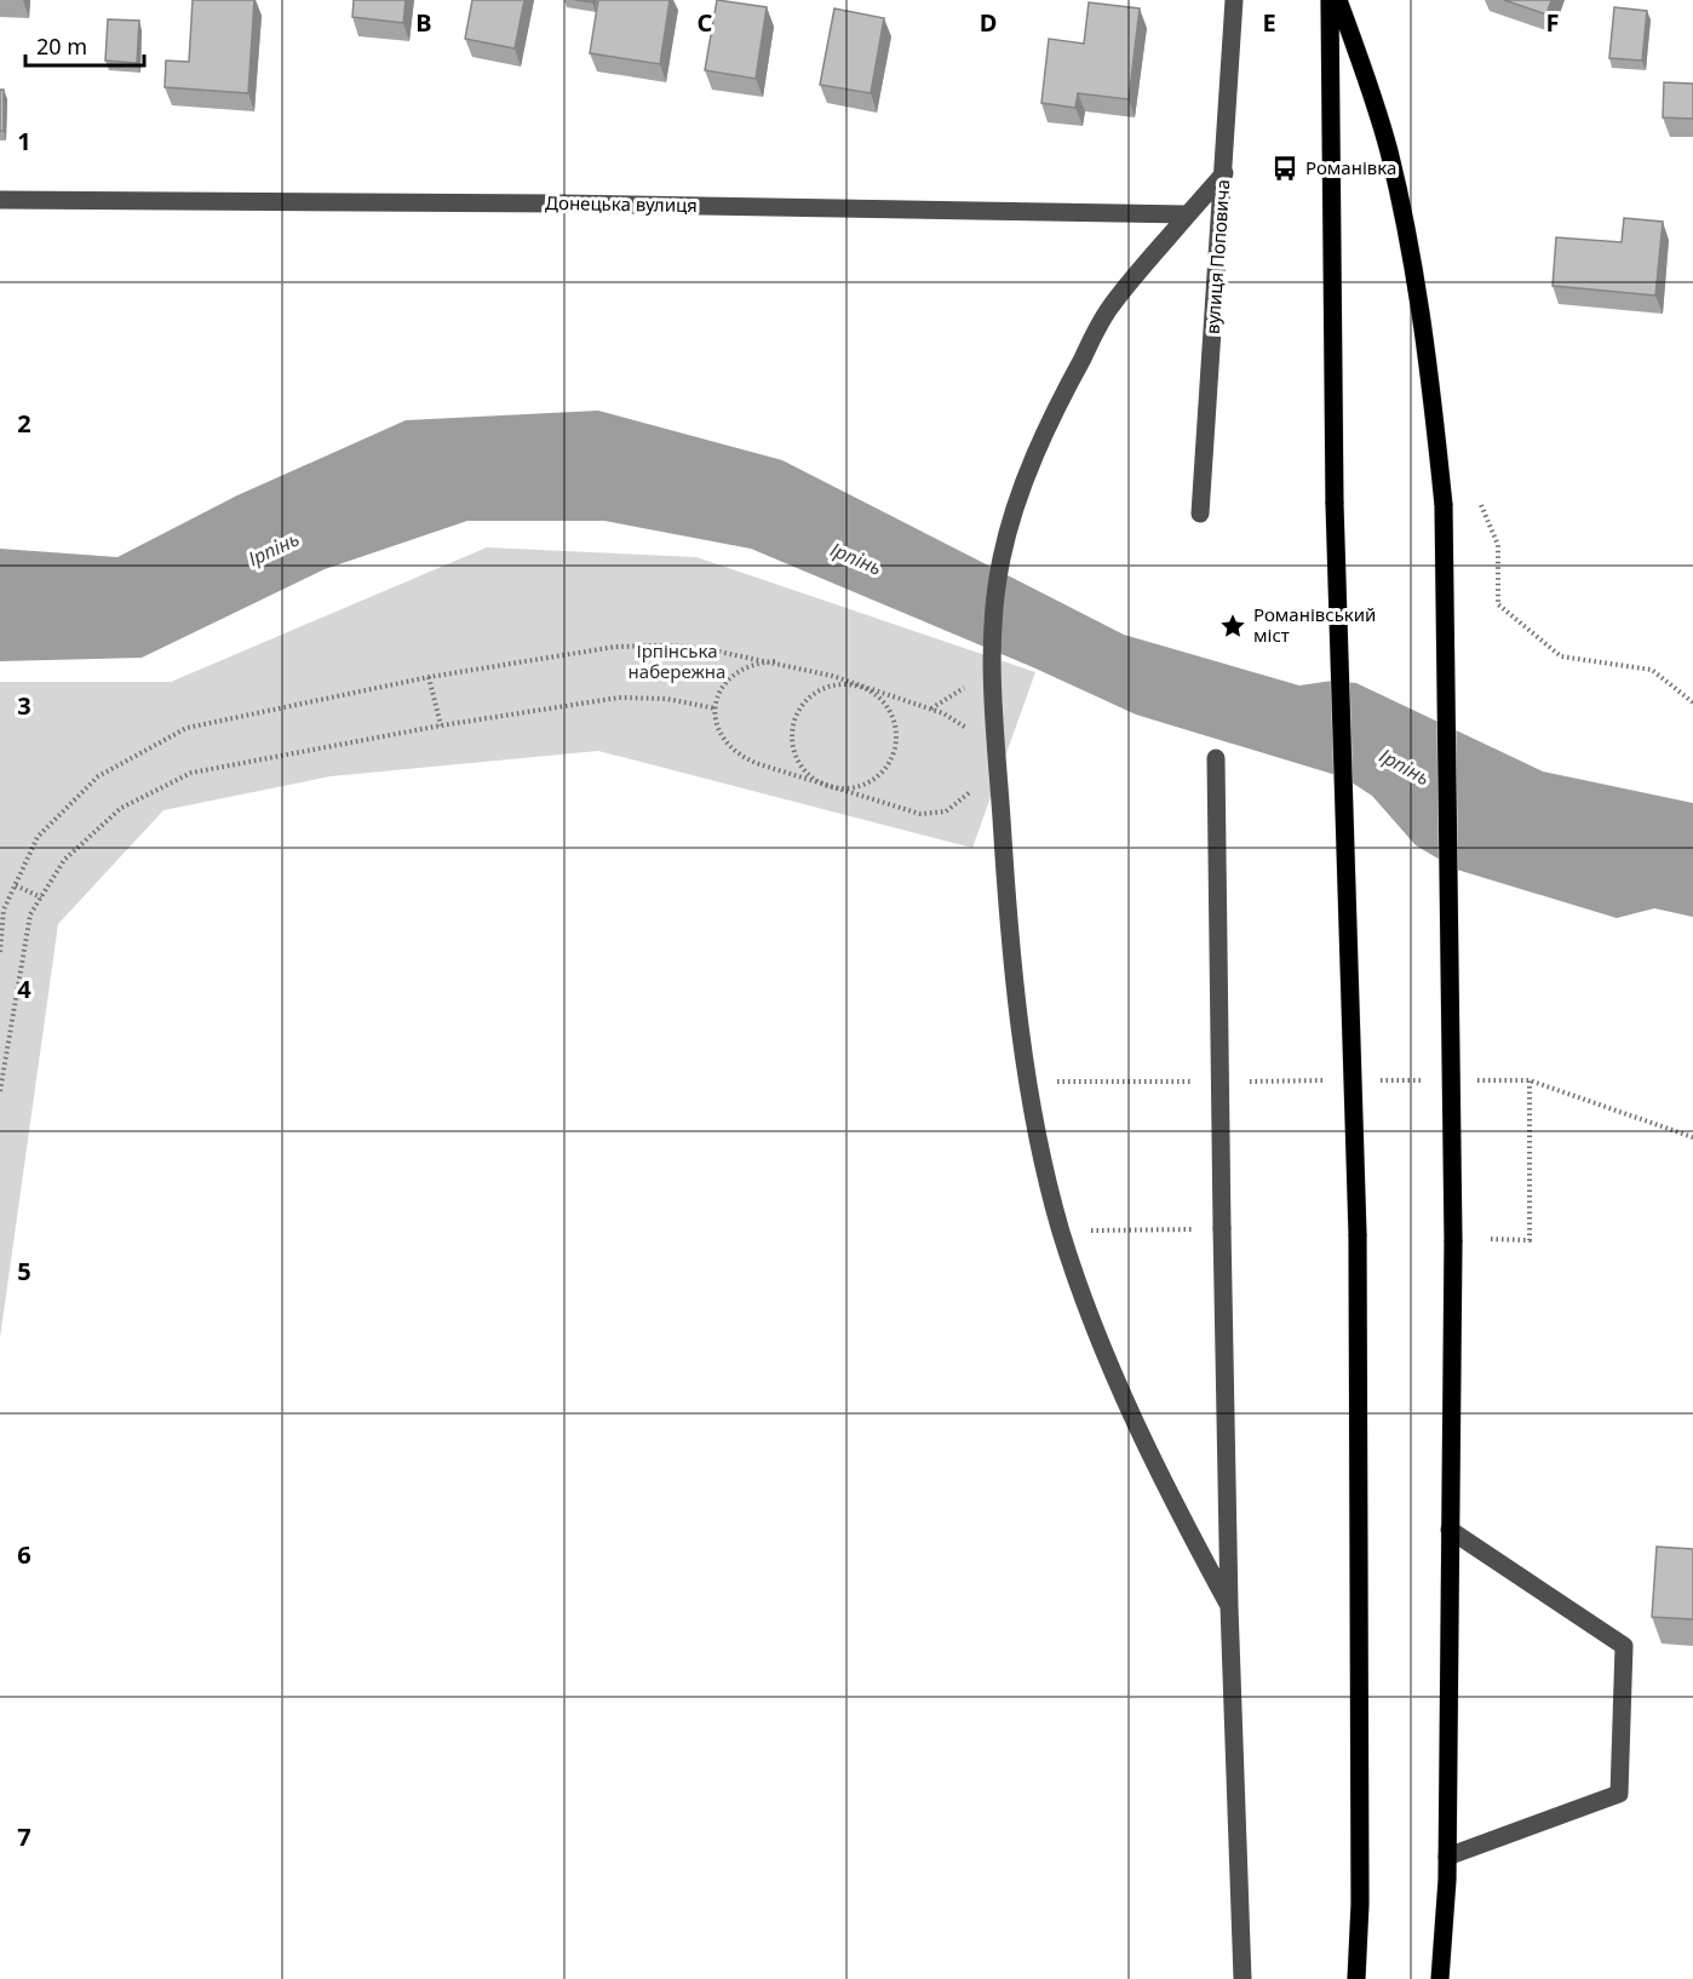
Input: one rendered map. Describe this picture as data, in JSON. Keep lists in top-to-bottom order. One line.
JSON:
{"streets":{"street":["Донецька вулиця","вулиця Поповича"]},"water":["Ірпінь"],"parks":["Ірпінська набережна"],"places":{"bus stop":["Романівка"],"place":["Романівський міст"]},"scale_bar":"20 m","grid":{"columns":["B","C","D","E","F"],"rows":["1","2","3","4","5","6","7"]}}
